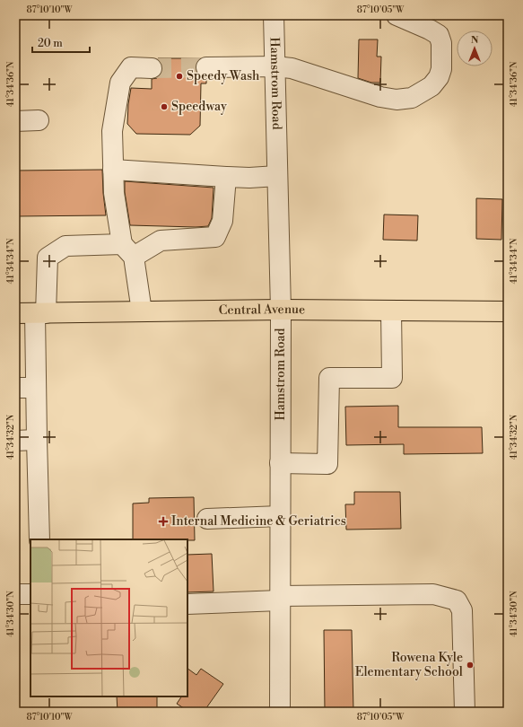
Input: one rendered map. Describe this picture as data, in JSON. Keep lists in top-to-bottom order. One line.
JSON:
{"streets":{"main road":["Central Avenue"],"street":["Hamstrom Road"]},"crossings":[["Hamstrom Road","Central Avenue"]],"places":{"other":["Speedy Wash","Speedway","Rowena Kyle Elementary School"],"health":["Internal Medicine & Geriatrics"]},"scale_bar":"20 m","north":"top","coordinates":["87°10'10\"W","87°10'05\"W","41°34'36\"N","41°34'34\"N","41°34'32\"N","41°34'30\"N"]}
